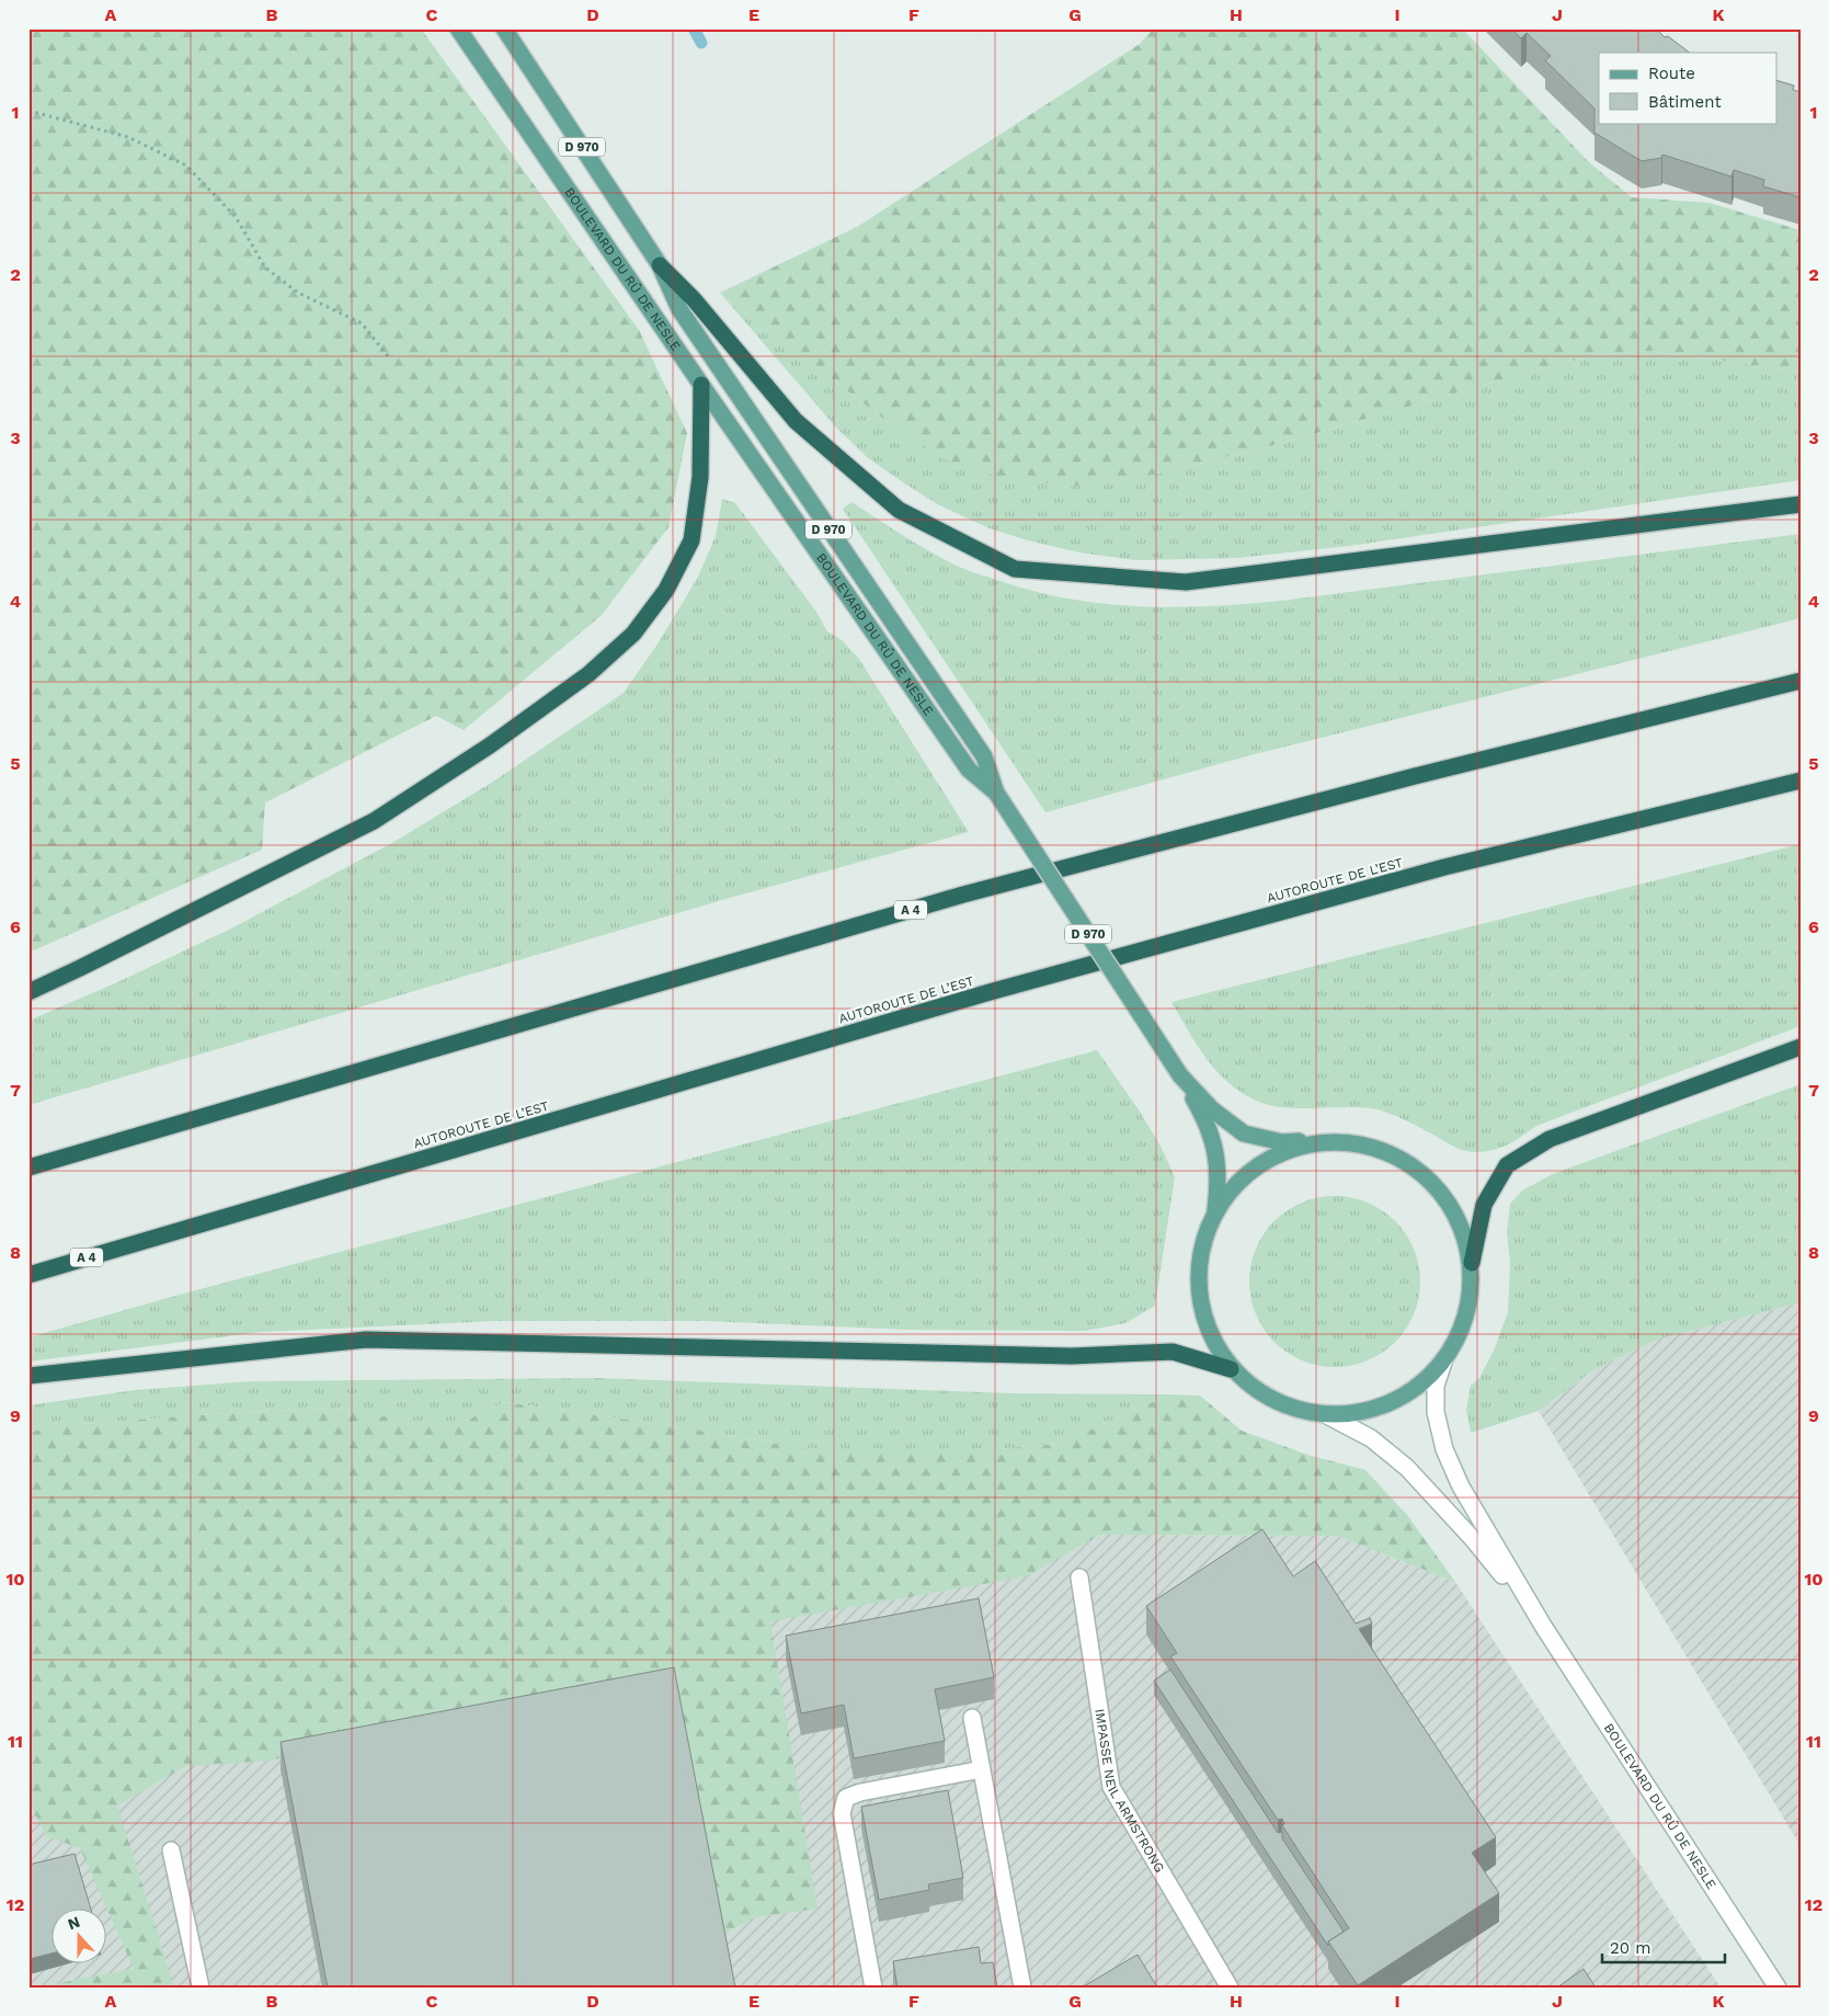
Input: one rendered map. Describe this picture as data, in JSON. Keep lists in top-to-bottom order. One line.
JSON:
{"streets":{"highway":["AUTOROUTE DE L’EST","A 4"],"main road":["D 970","BOULEVARD DU RÛ DE NESLE","IMPASSE NEIL ARMSTRONG"]},"crossings":[["D 970","BOULEVARD DU RÛ DE NESLE"]],"legend":["Route","Bâtiment"],"scale_bar":"20 m","north":"top","grid":{"columns":["A","B","C","D","E","F","G","H","I","J","K"],"rows":["1","2","3","4","5","6","7","8","9","10","11","12"]}}
